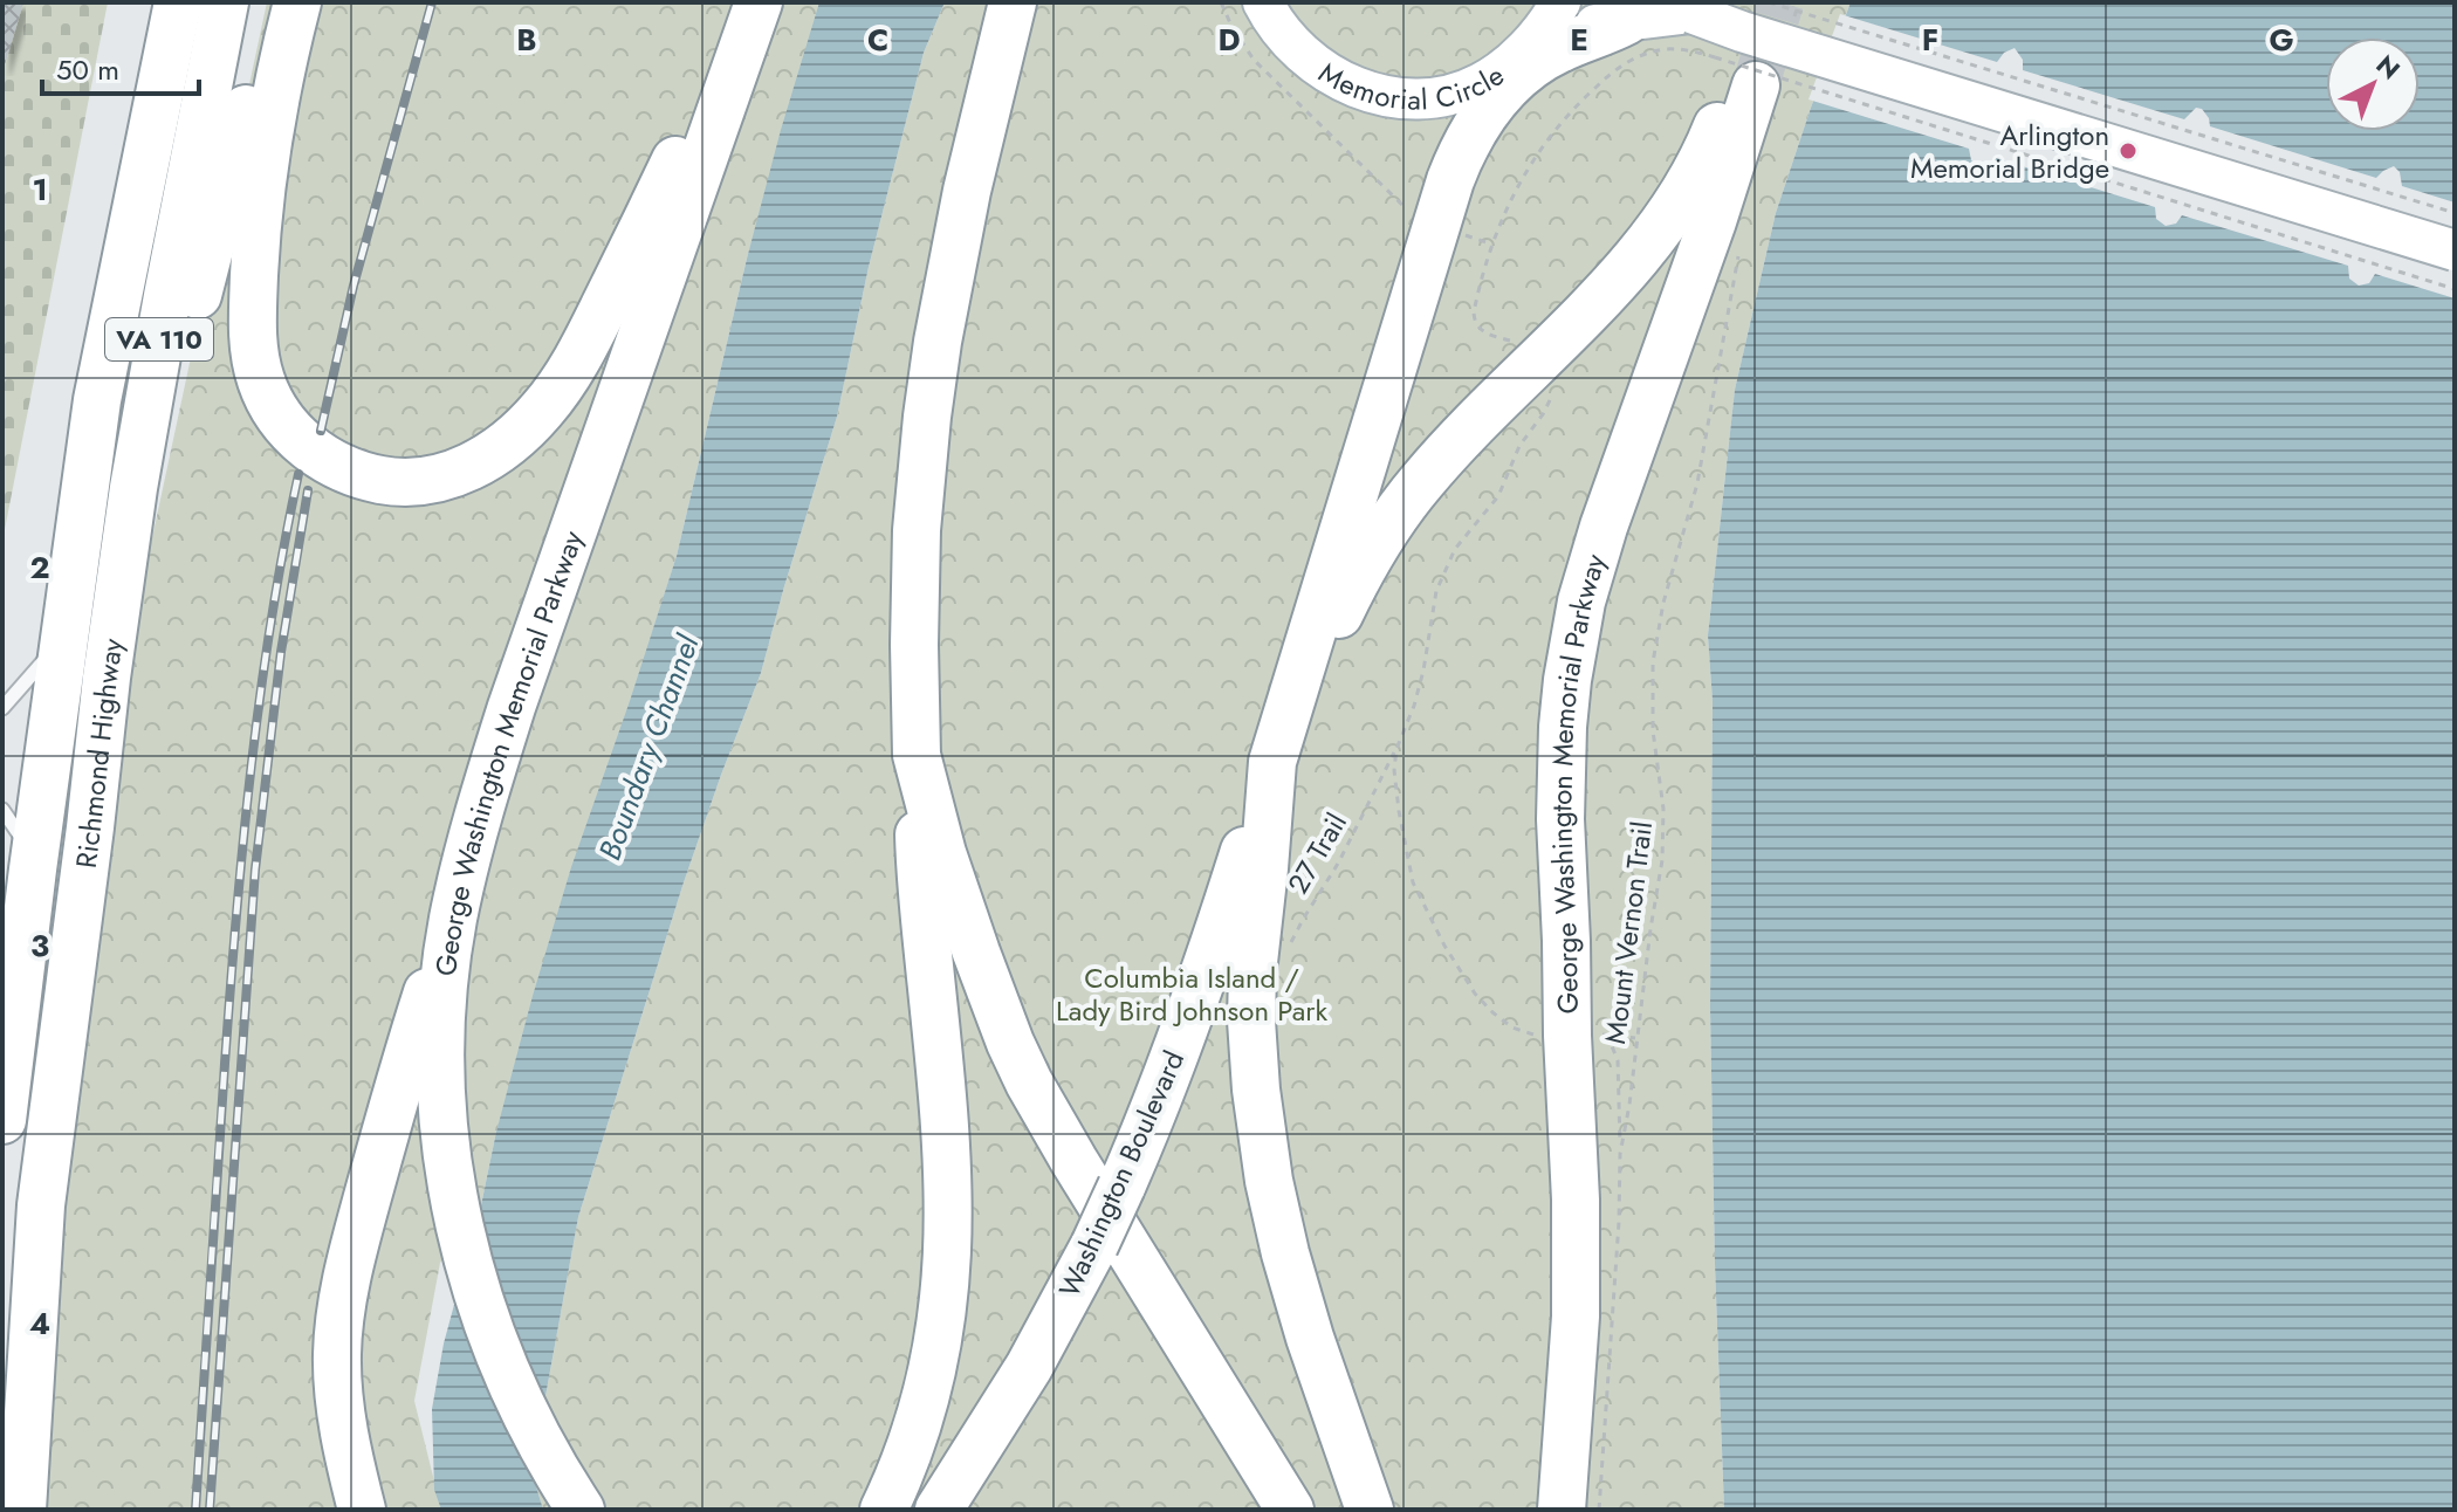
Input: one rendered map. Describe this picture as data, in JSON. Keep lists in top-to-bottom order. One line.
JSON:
{"streets":{"highway":["VA 110","Richmond Highway","George Washington Memorial Parkway","Washington Boulevard"],"main road":["Memorial Circle"],"path":["27 Trail","Mount Vernon Trail"]},"water":["Boundary Channel"],"parks":["Columbia Island / Lady Bird Johnson Park"],"places":["Arlington Memorial Bridge"],"scale_bar":"50 m","north":"top right","grid":{"columns":["B","C","D","E","F","G"],"rows":["1","2","3","4"]}}
